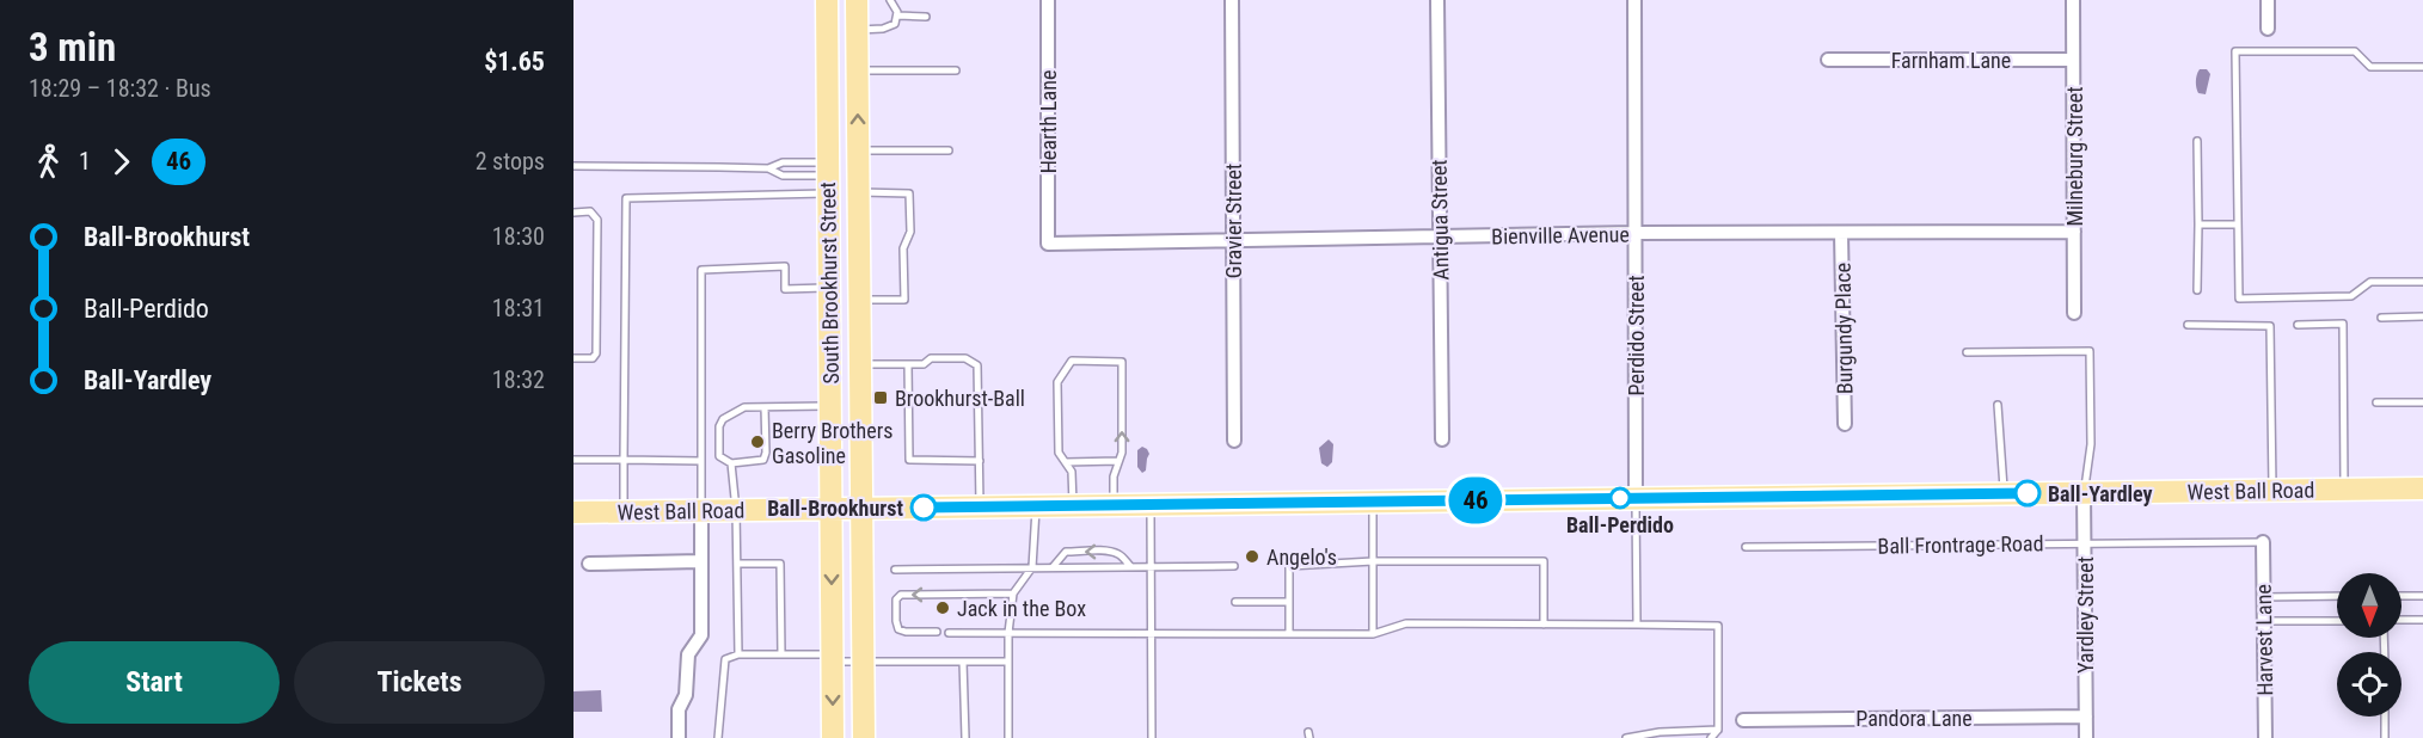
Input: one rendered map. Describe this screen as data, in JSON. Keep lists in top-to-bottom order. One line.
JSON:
{"streets":{"main road":["South Brookhurst Street","West Ball Road"],"street":["Farnham Lane","Hearth Lane","Milneburg Street","Antigua Street","Gravier Street","Bienville Avenue","Burgundy Place","Perdido Street","Yardley Street","Harvest Lane","Pandora Lane"],"lane":["Ball Frontrage Road"]},"crossings":[["Farnham Lane","Milneburg Street"],["Hearth Lane","Bienville Avenue"],["Milneburg Street","Bienville Avenue"],["Antigua Street","Bienville Avenue"],["Gravier Street","Bienville Avenue"],["Bienville Avenue","Burgundy Place"],["Bienville Avenue","Perdido Street"],["South Brookhurst Street","West Ball Road"],["Perdido Street","West Ball Road"],["West Ball Road","Yardley Street"],["Ball Frontrage Road","Yardley Street"],["Ball Frontrage Road","Harvest Lane"],["Yardley Street","Pandora Lane"]],"places":{"transit":["Brookhurst-Ball"],"other":["Berry Brothers Gasoline","Ball-Yardley","Ball-Perdido","Ball-Brookhurst","Angelo's","Jack in the Box"]},"lines":["bus line 46"],"north":"bottom","page":{"heading":["3 min","18:29 – 18:32 · Bus","$1.65"],"on_map":"46","legs":["1","46","2 stops"],"list":[{"name":"Ball-Brookhurst","value":"18:30"},{"name":"Ball-Perdido","value":"18:31"},{"name":"Ball-Yardley","value":"18:32"}],"buttons":["Start","Tickets"]}}
